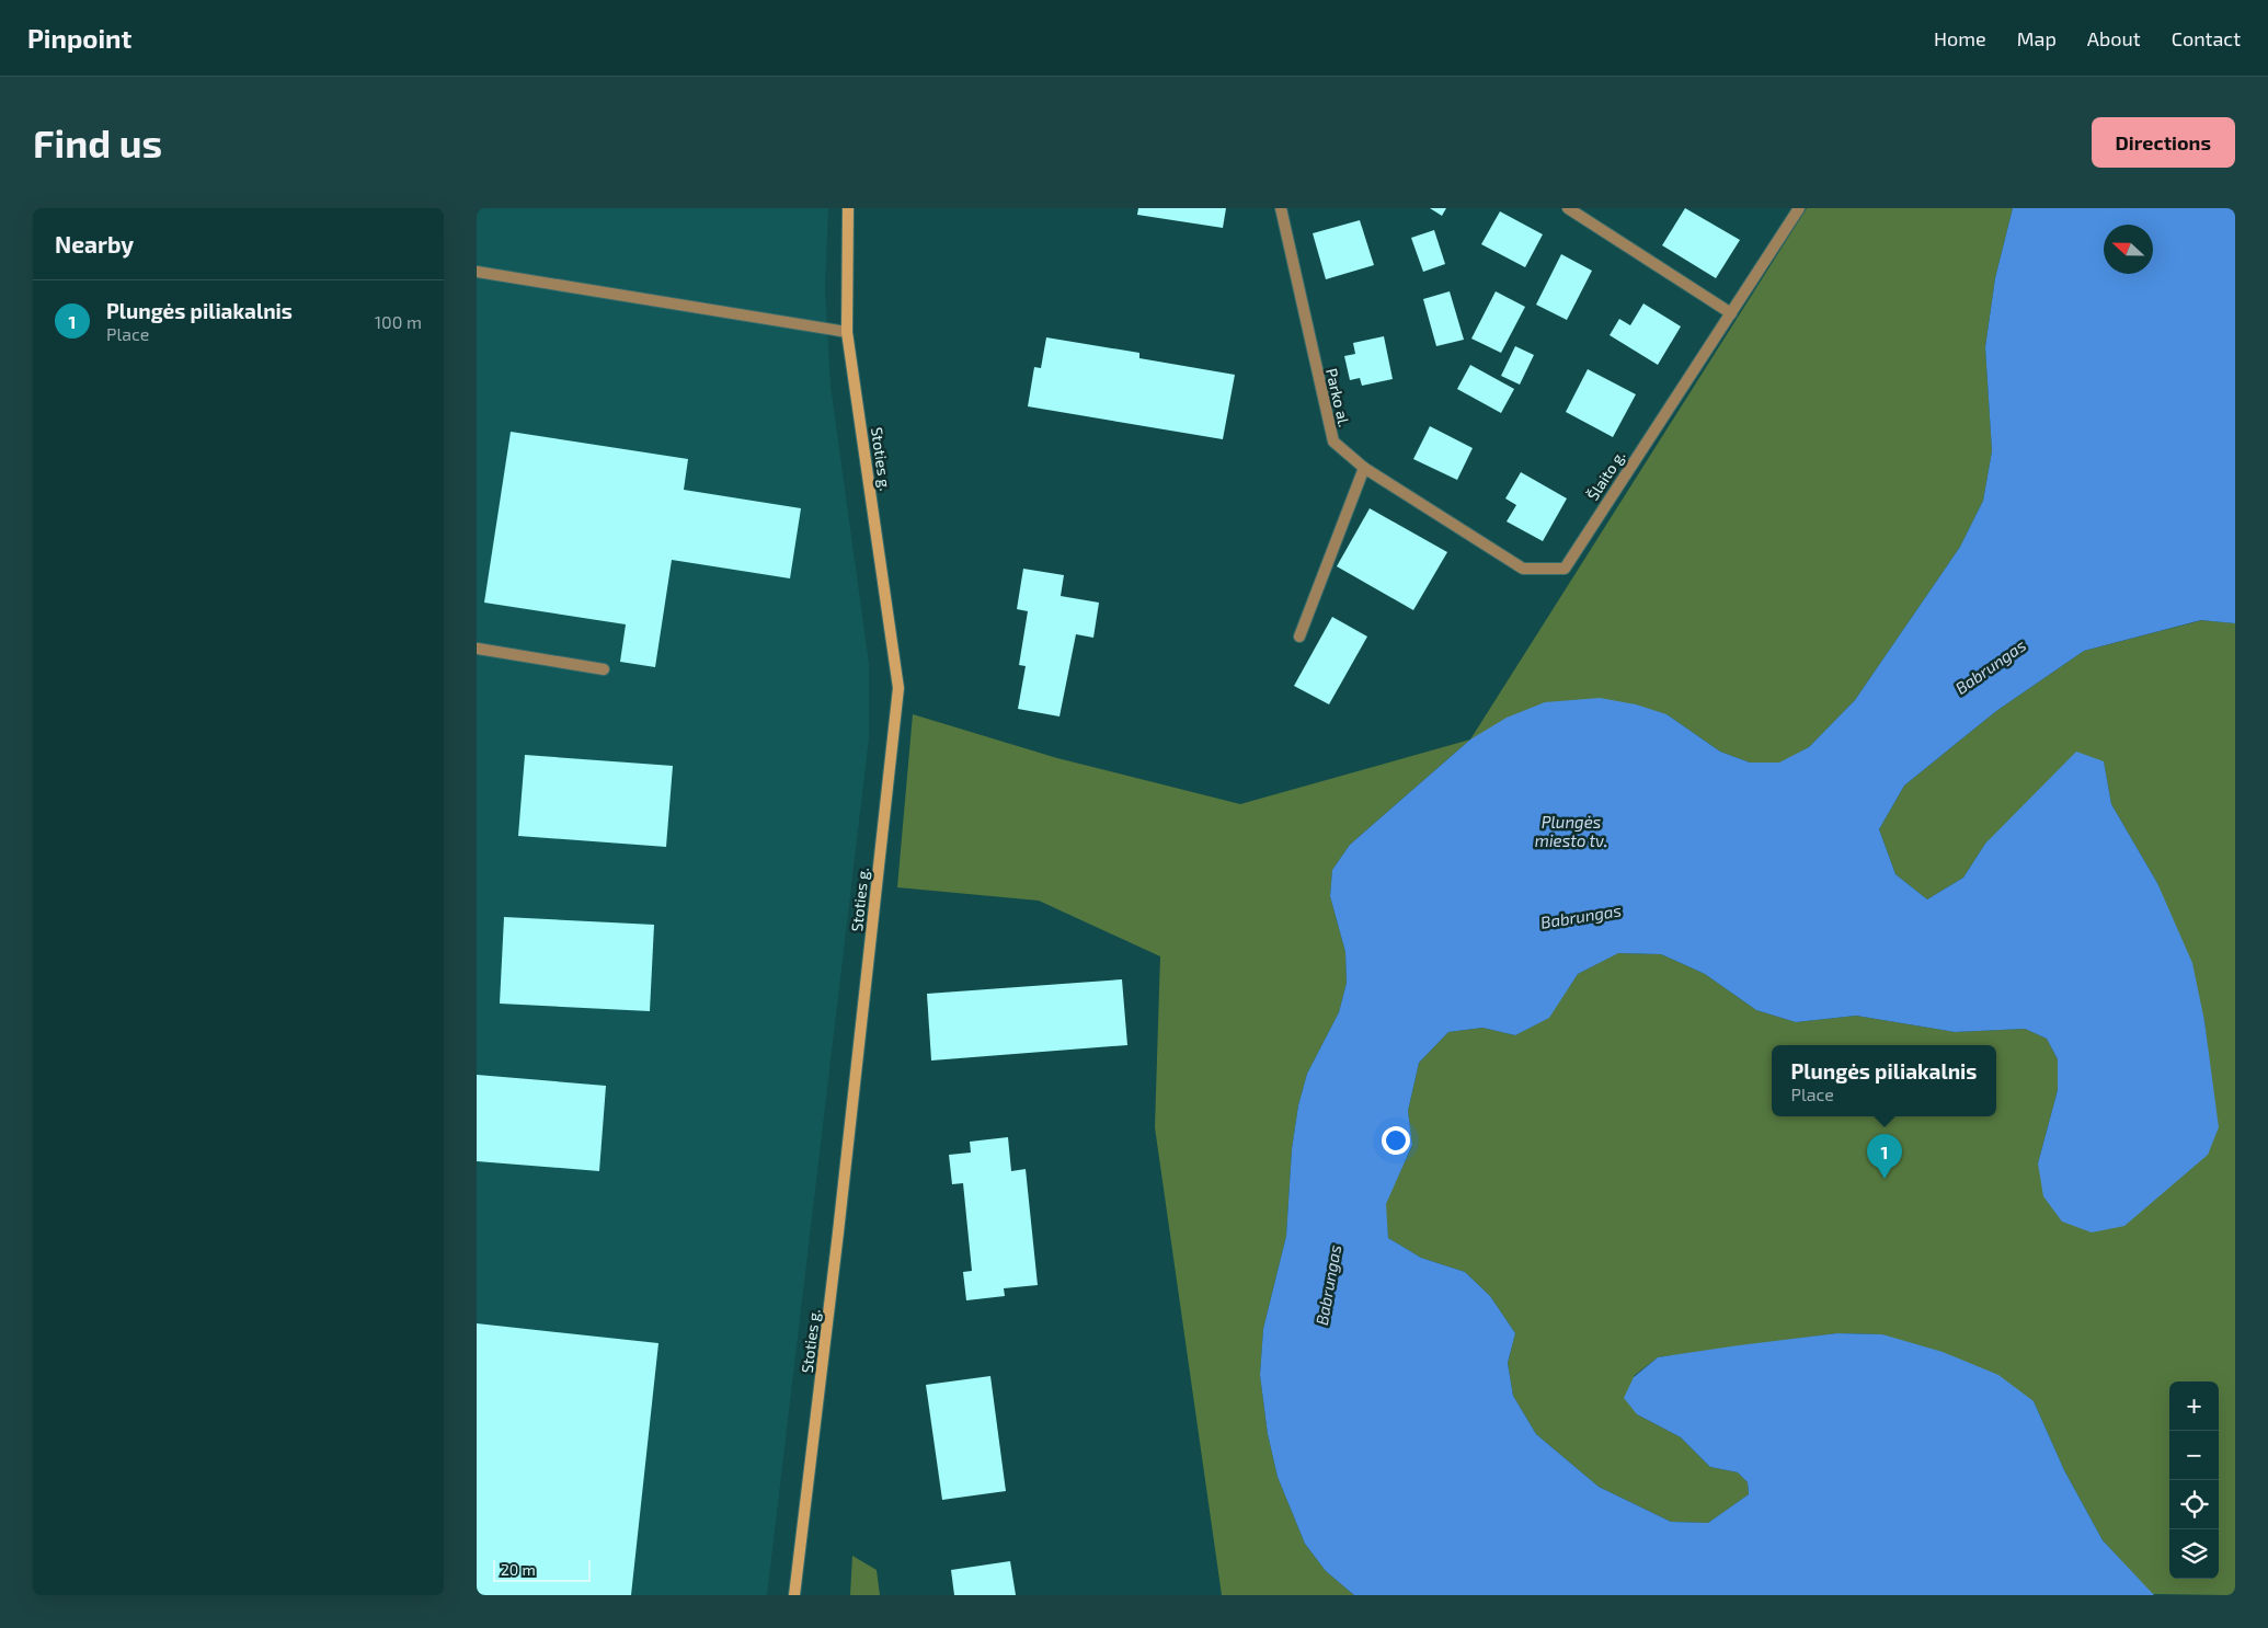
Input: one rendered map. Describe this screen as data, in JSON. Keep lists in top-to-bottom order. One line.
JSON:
{"streets":{"main road":["Stoties g."],"street":["Parko al.","Šlaito g."]},"crossings":[["Parko al.","Šlaito g."]],"water":["Babrungas","Plungės miesto tv."],"scale_bar":"20 m","north":"left","page":{"header":"Pinpoint","nav":["Home","Map","About","Contact"],"buttons":"Directions","title":"Find us","heading":"Nearby","list":[{"mark":"1","name":"Plungės piliakalnis","note":"Place","value":"100 m"}],"popup":["Plungės piliakalnis","Place"],"pins":"1","map_buttons":["+","−"],"scale":"20 m"}}
